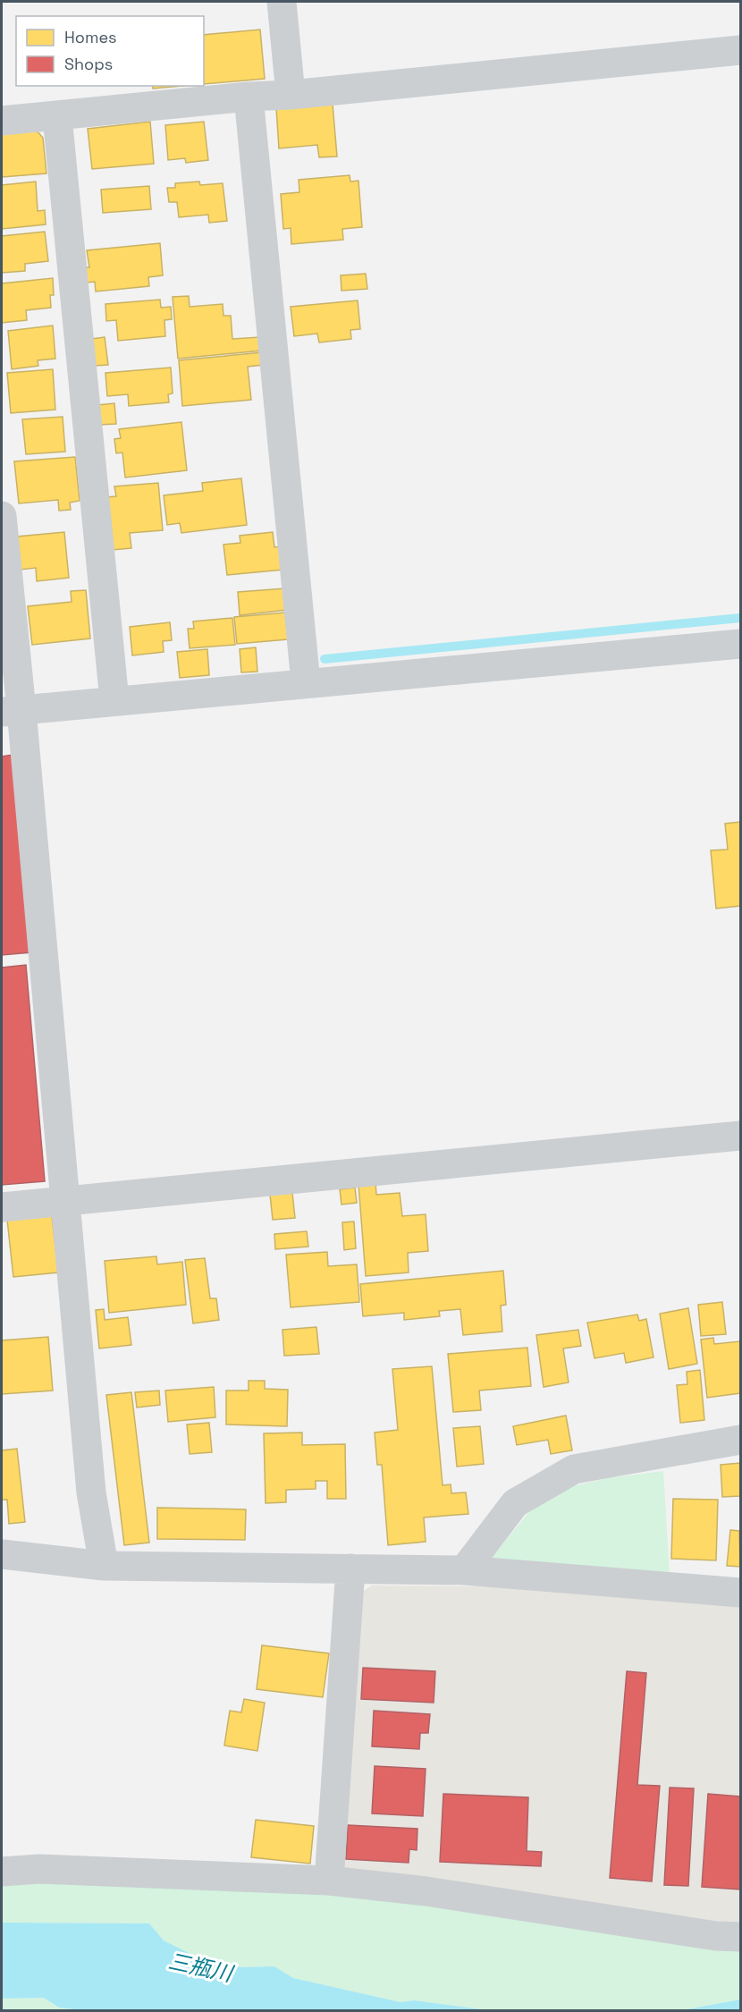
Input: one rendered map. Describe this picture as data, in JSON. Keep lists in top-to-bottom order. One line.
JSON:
{"water":["三瓶川"],"legend":["Homes","Shops"]}
